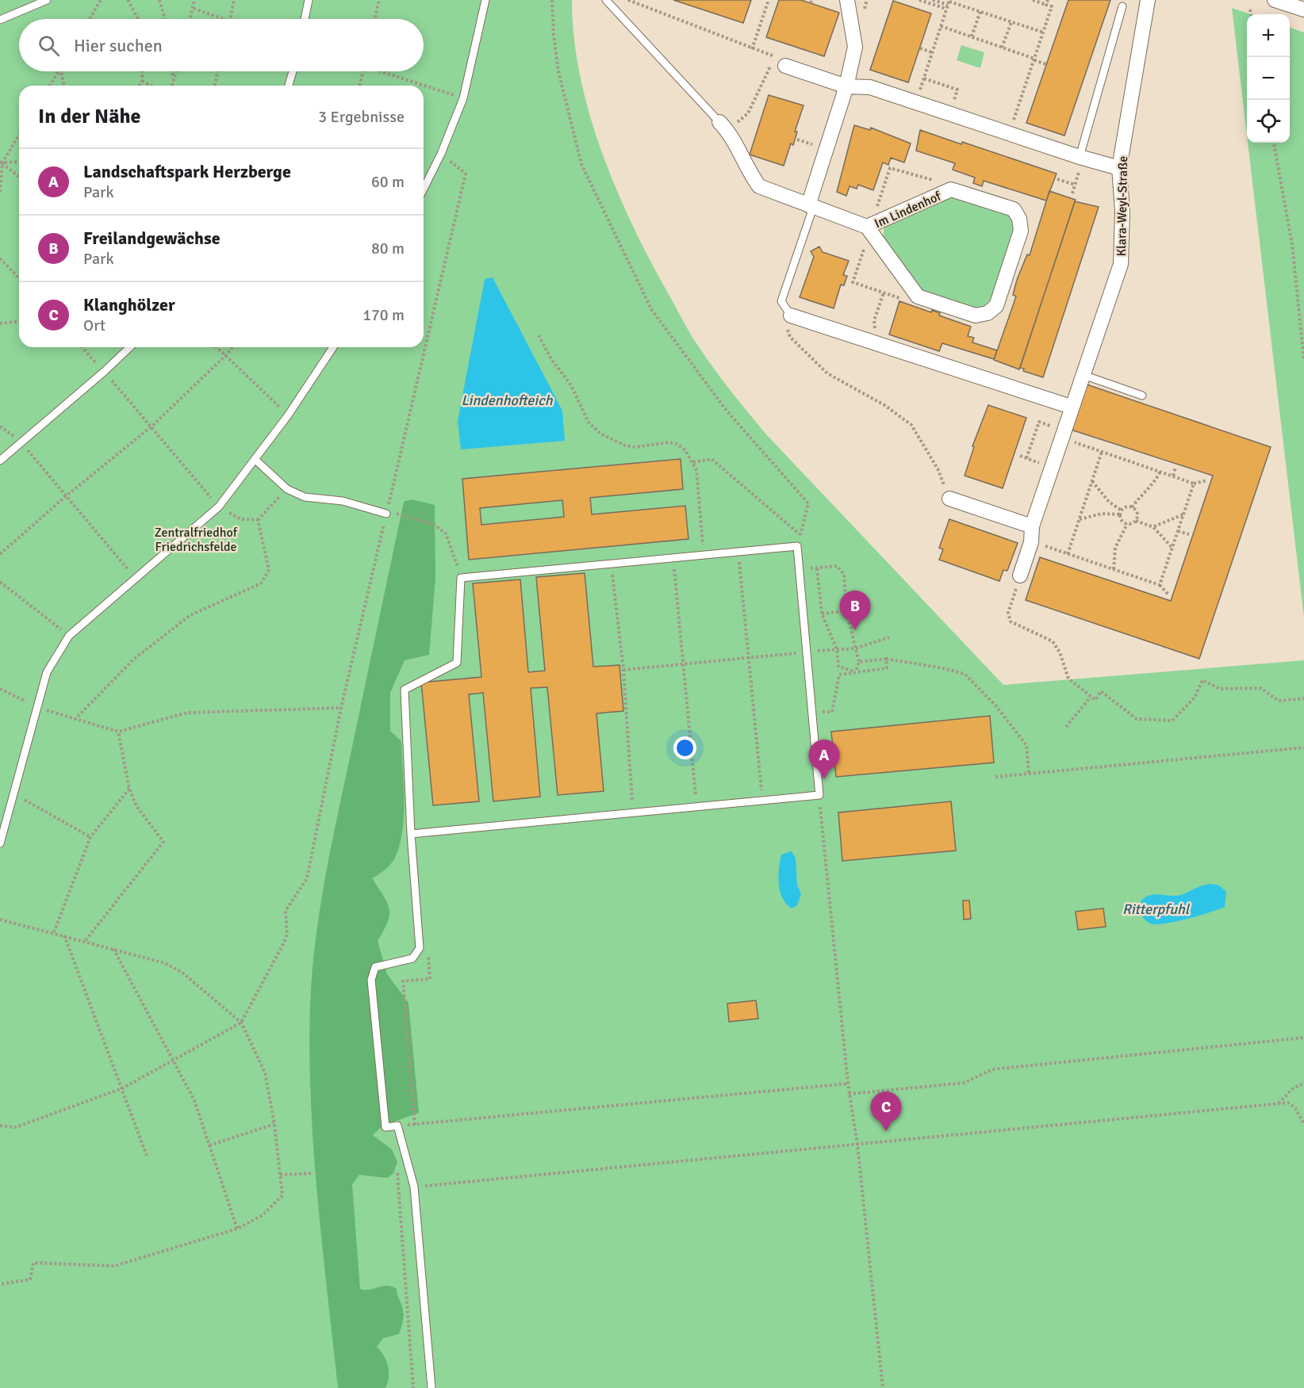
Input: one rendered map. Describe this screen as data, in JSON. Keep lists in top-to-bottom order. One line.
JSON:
{"streets":{"street":["Klara-Weyl-Straße","Im Lindenhof"]},"water":["Lindenhofteich","Ritterpfuhl"],"parks":["Zentralfriedhof Friedrichsfelde"],"page":{"map_buttons":["+","−"],"search":"Hier suchen","heading":["In der Nähe","3 Ergebnisse"],"list":[{"mark":"A","name":"Landschaftspark Herzberge","note":"Park","value":"60 m"},{"mark":"B","name":"Freilandgewächse","note":"Park","value":"80 m"},{"mark":"C","name":"Klanghölzer","note":"Ort","value":"170 m"}],"pins":["B","A","C"]}}
